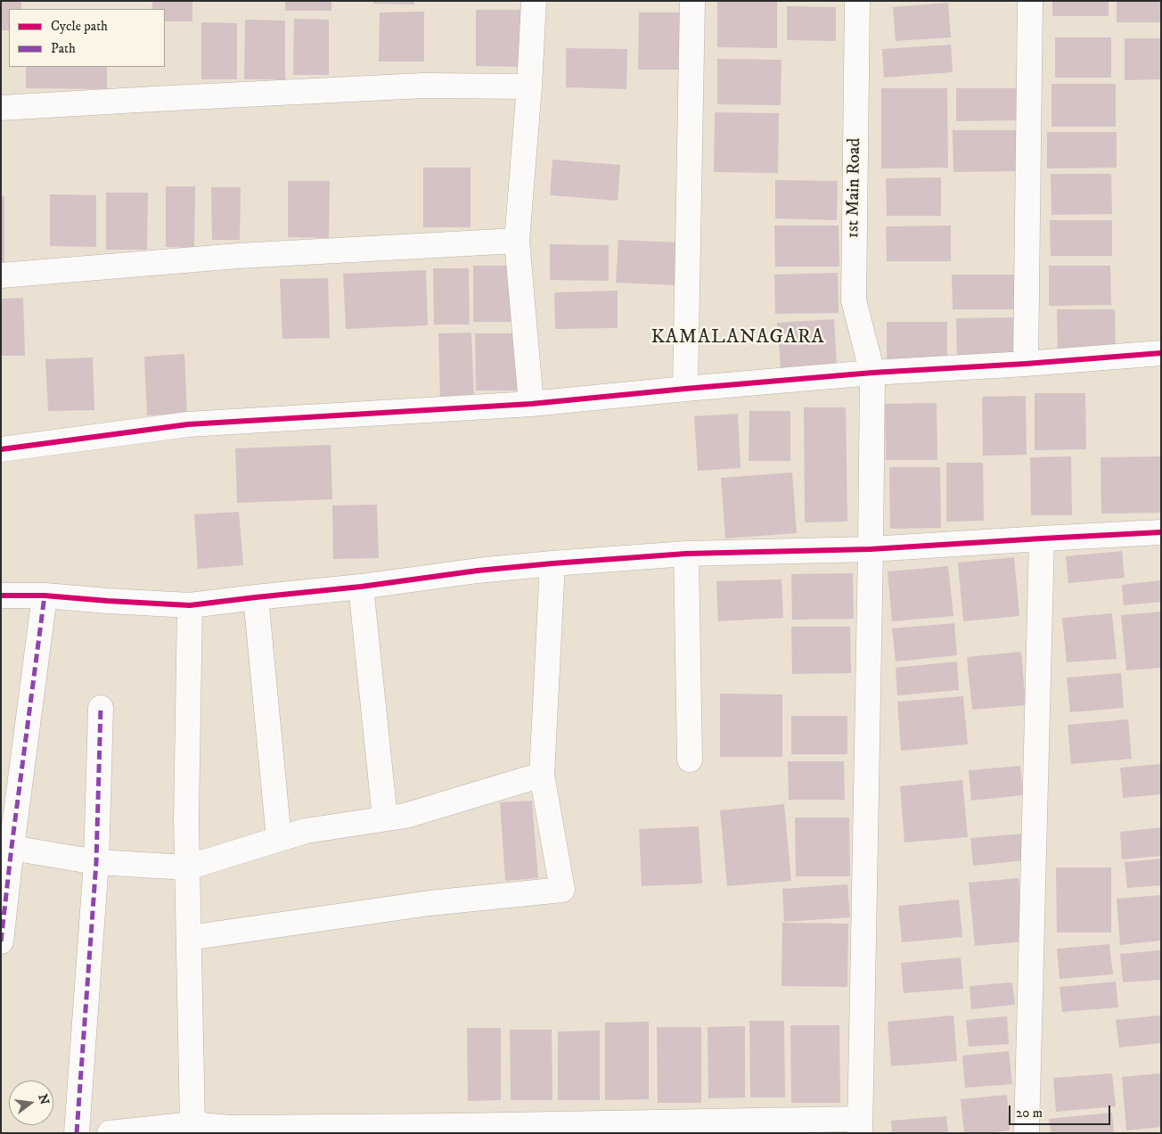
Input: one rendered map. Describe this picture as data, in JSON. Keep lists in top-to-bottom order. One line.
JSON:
{"streets":{"street":["1st Main Road"]},"districts":["KAMALANAGARA"],"legend":["Cycle path","Path"],"scale_bar":"20 m","north":"right"}
